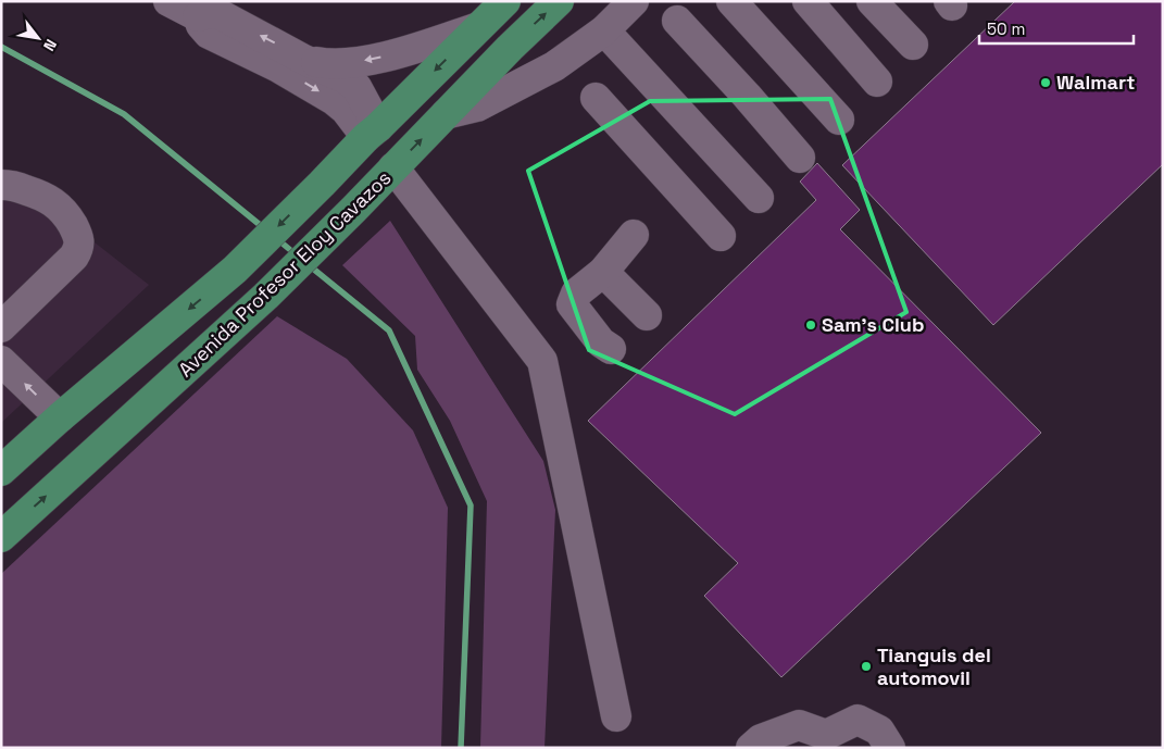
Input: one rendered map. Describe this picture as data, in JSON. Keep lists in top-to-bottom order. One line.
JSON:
{"streets":{"main road":["Avenida Profesor Eloy Cavazos"]},"places":["Walmart","Sam's Club","Tianguis del automovil"],"scale_bar":"50 m","north":"bottom right"}
